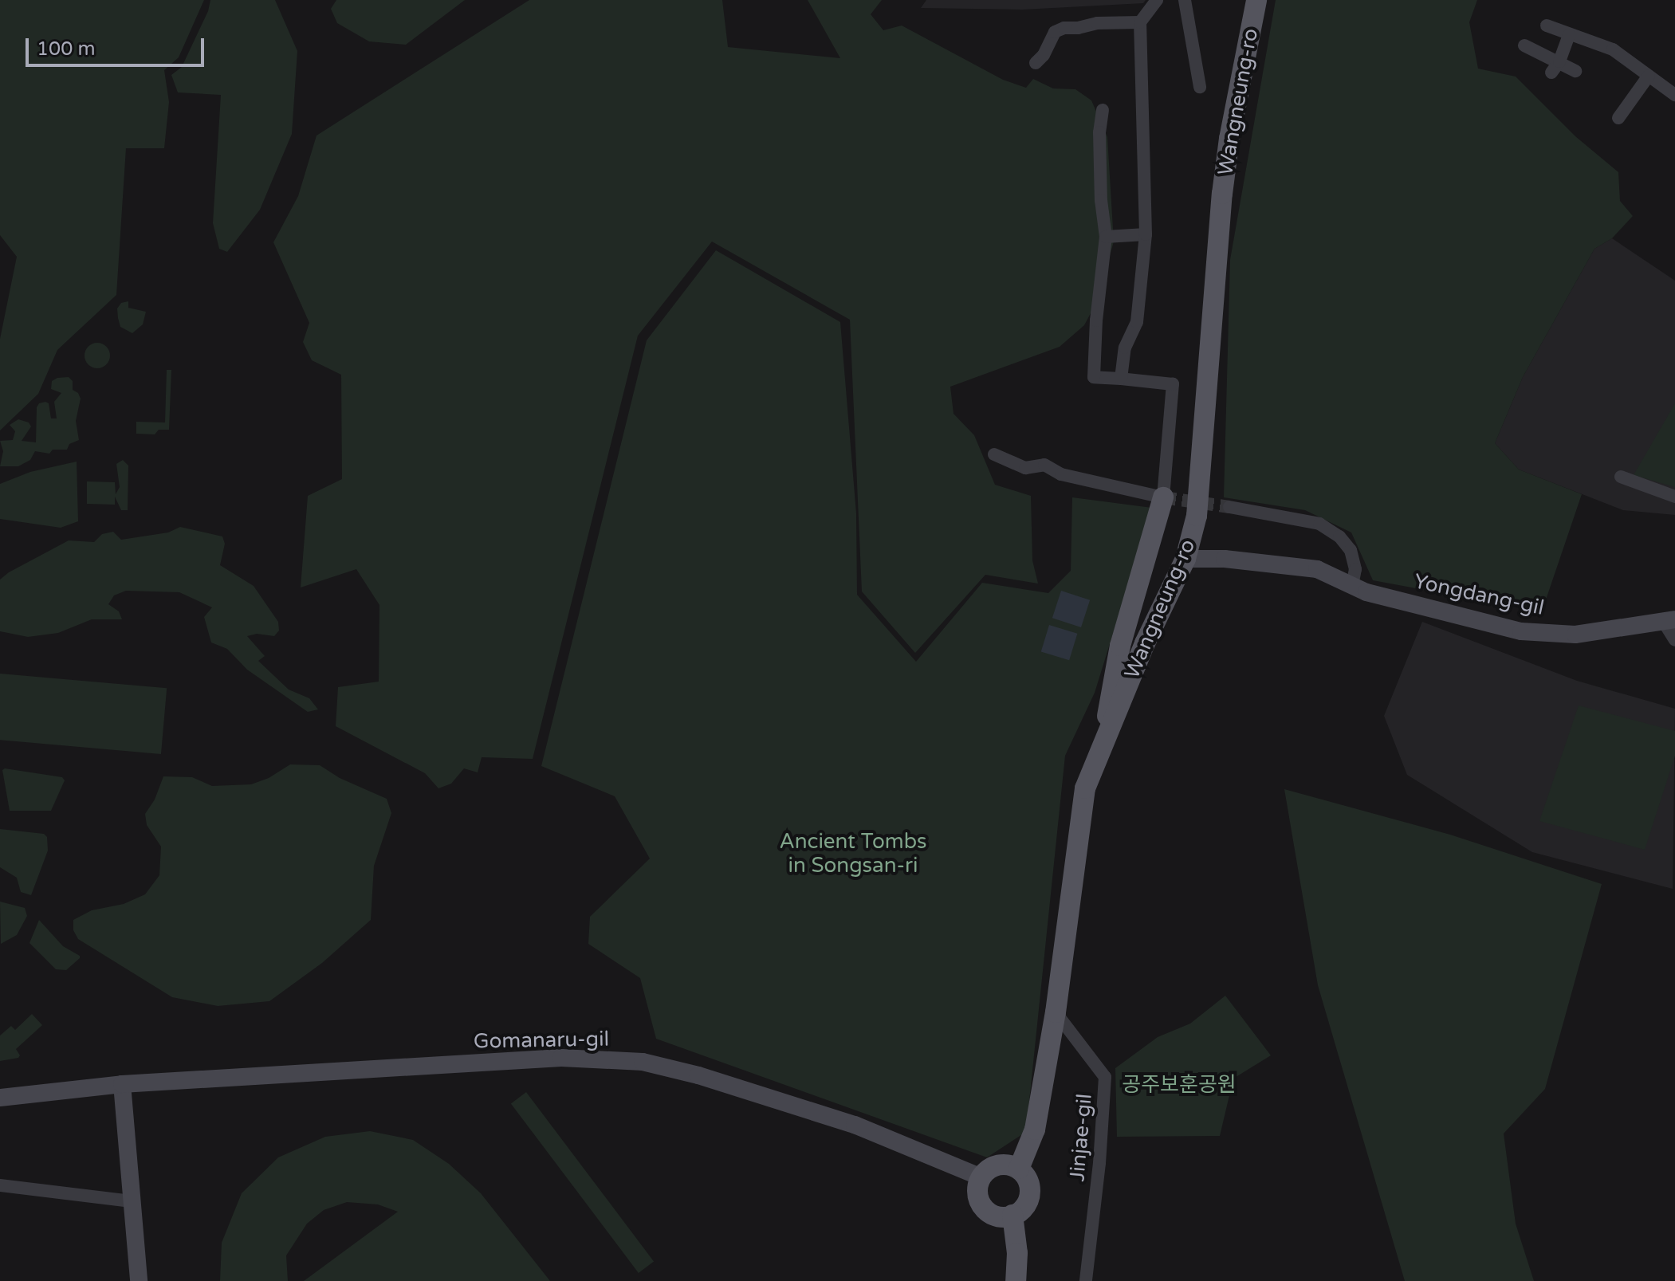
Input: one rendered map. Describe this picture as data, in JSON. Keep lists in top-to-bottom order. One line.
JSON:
{"streets":{"main road":["Wangneung-ro","Yongdang-gil","Gomanaru-gil"],"street":["Jinjae-gil"]},"crossings":[["Wangneung-ro","Yongdang-gil"],["Wangneung-ro","Gomanaru-gil"],["Wangneung-ro","Jinjae-gil"]],"parks":["Ancient Tombs in Songsan-ri","공주보훈공원"],"scale_bar":"100 m"}
